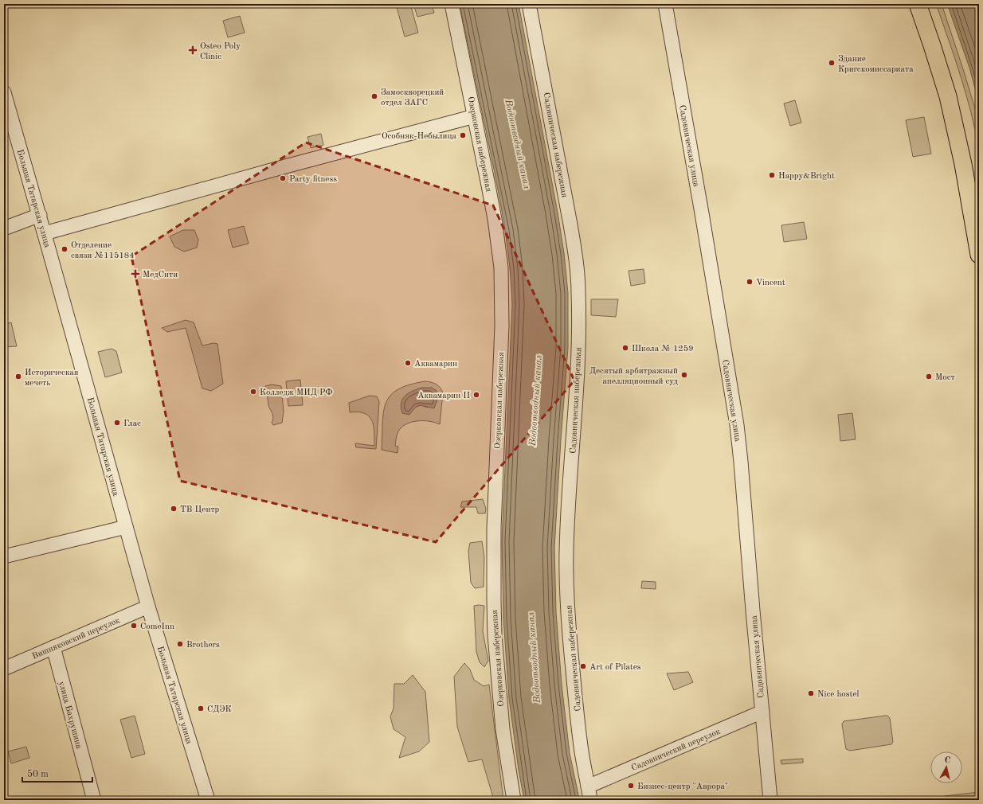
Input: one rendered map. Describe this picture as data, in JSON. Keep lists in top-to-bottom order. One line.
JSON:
{"streets":{"street":["Озерковская набережная","Садовническая набережная","Садовническая улица","Большая Татарская улица","Вишняковский переулок","улица Бахрушина","Садовнический переулок"]},"crossings":[["Садовническая набережная","Садовнический переулок"],["Садовническая улица","Садовнический переулок"],["Большая Татарская улица","Вишняковский переулок"],["Вишняковский переулок","улица Бахрушина"]],"water":["Водоотводный канал"],"places":{"health":["Osteo Poly Clinic","МедСити"],"other":["Здание Кригскомиссариата","Замоскворецкий отдел ЗАГС","Особняк-Небылица","Happy&Bright","Party fitness","Отделение связи №115184","Vincent","Школа № 1259","Аквамарин","Десятый арбитражный апелляционный суд","Историческая мечеть","Мост","Колледж МИД РФ","Аквамарин II","Глас","ТВ Центр","ComeInn","Brothers","Art of Pilates","Nice hostel","СДЭК","Бизнес-центр \"Аврора\""]},"scale_bar":"50 m","north":"top"}
